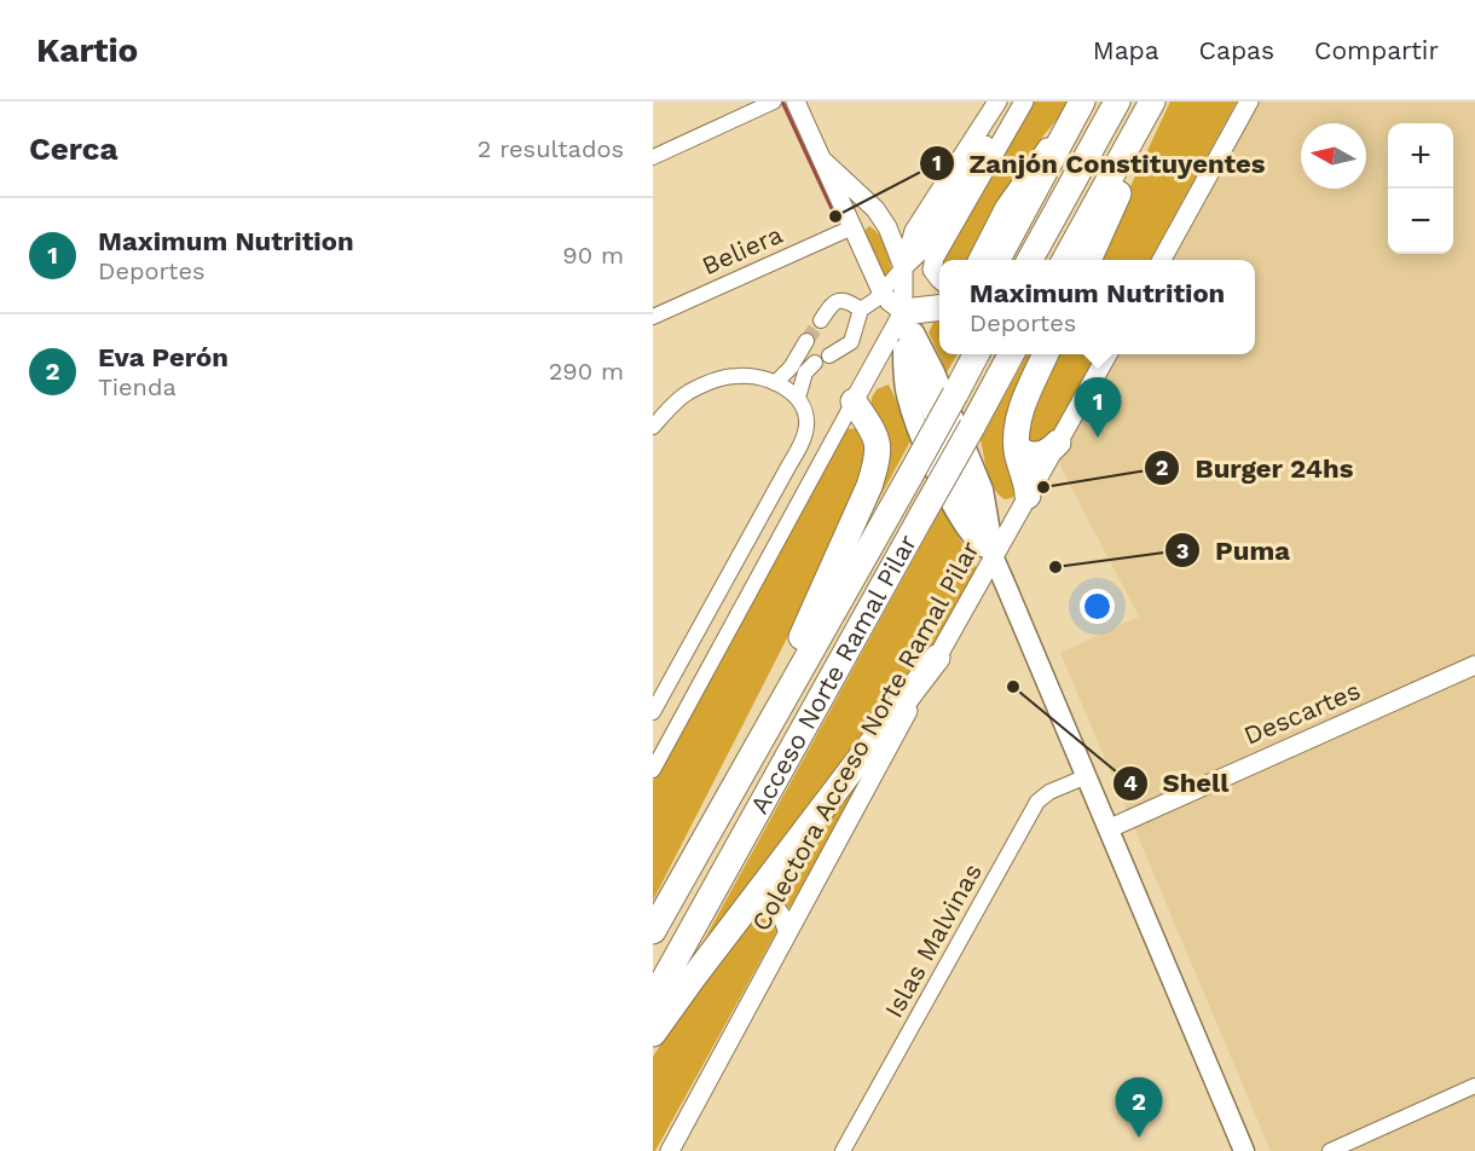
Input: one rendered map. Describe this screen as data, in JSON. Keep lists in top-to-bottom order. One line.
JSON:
{"streets":{"highway":["Acceso Norte Ramal Pilar"],"street":["Beliera","Descartes","Colectora Acceso Norte Ramal Pilar","Islas Malvinas"]},"places":["Zanjón Constituyentes","Burger 24hs","Puma","Shell"],"north":"left","page":{"header":"Kartio","nav":["Mapa","Capas","Compartir"],"heading":["Cerca","2 resultados"],"map_buttons":["+","−"],"list":[{"mark":"1","name":"Maximum Nutrition","note":"Deportes","value":"90 m"},{"mark":"2","name":"Eva Perón","note":"Tienda","value":"290 m"}],"popup":["Maximum Nutrition","Deportes"],"pins":["1","2"]}}
